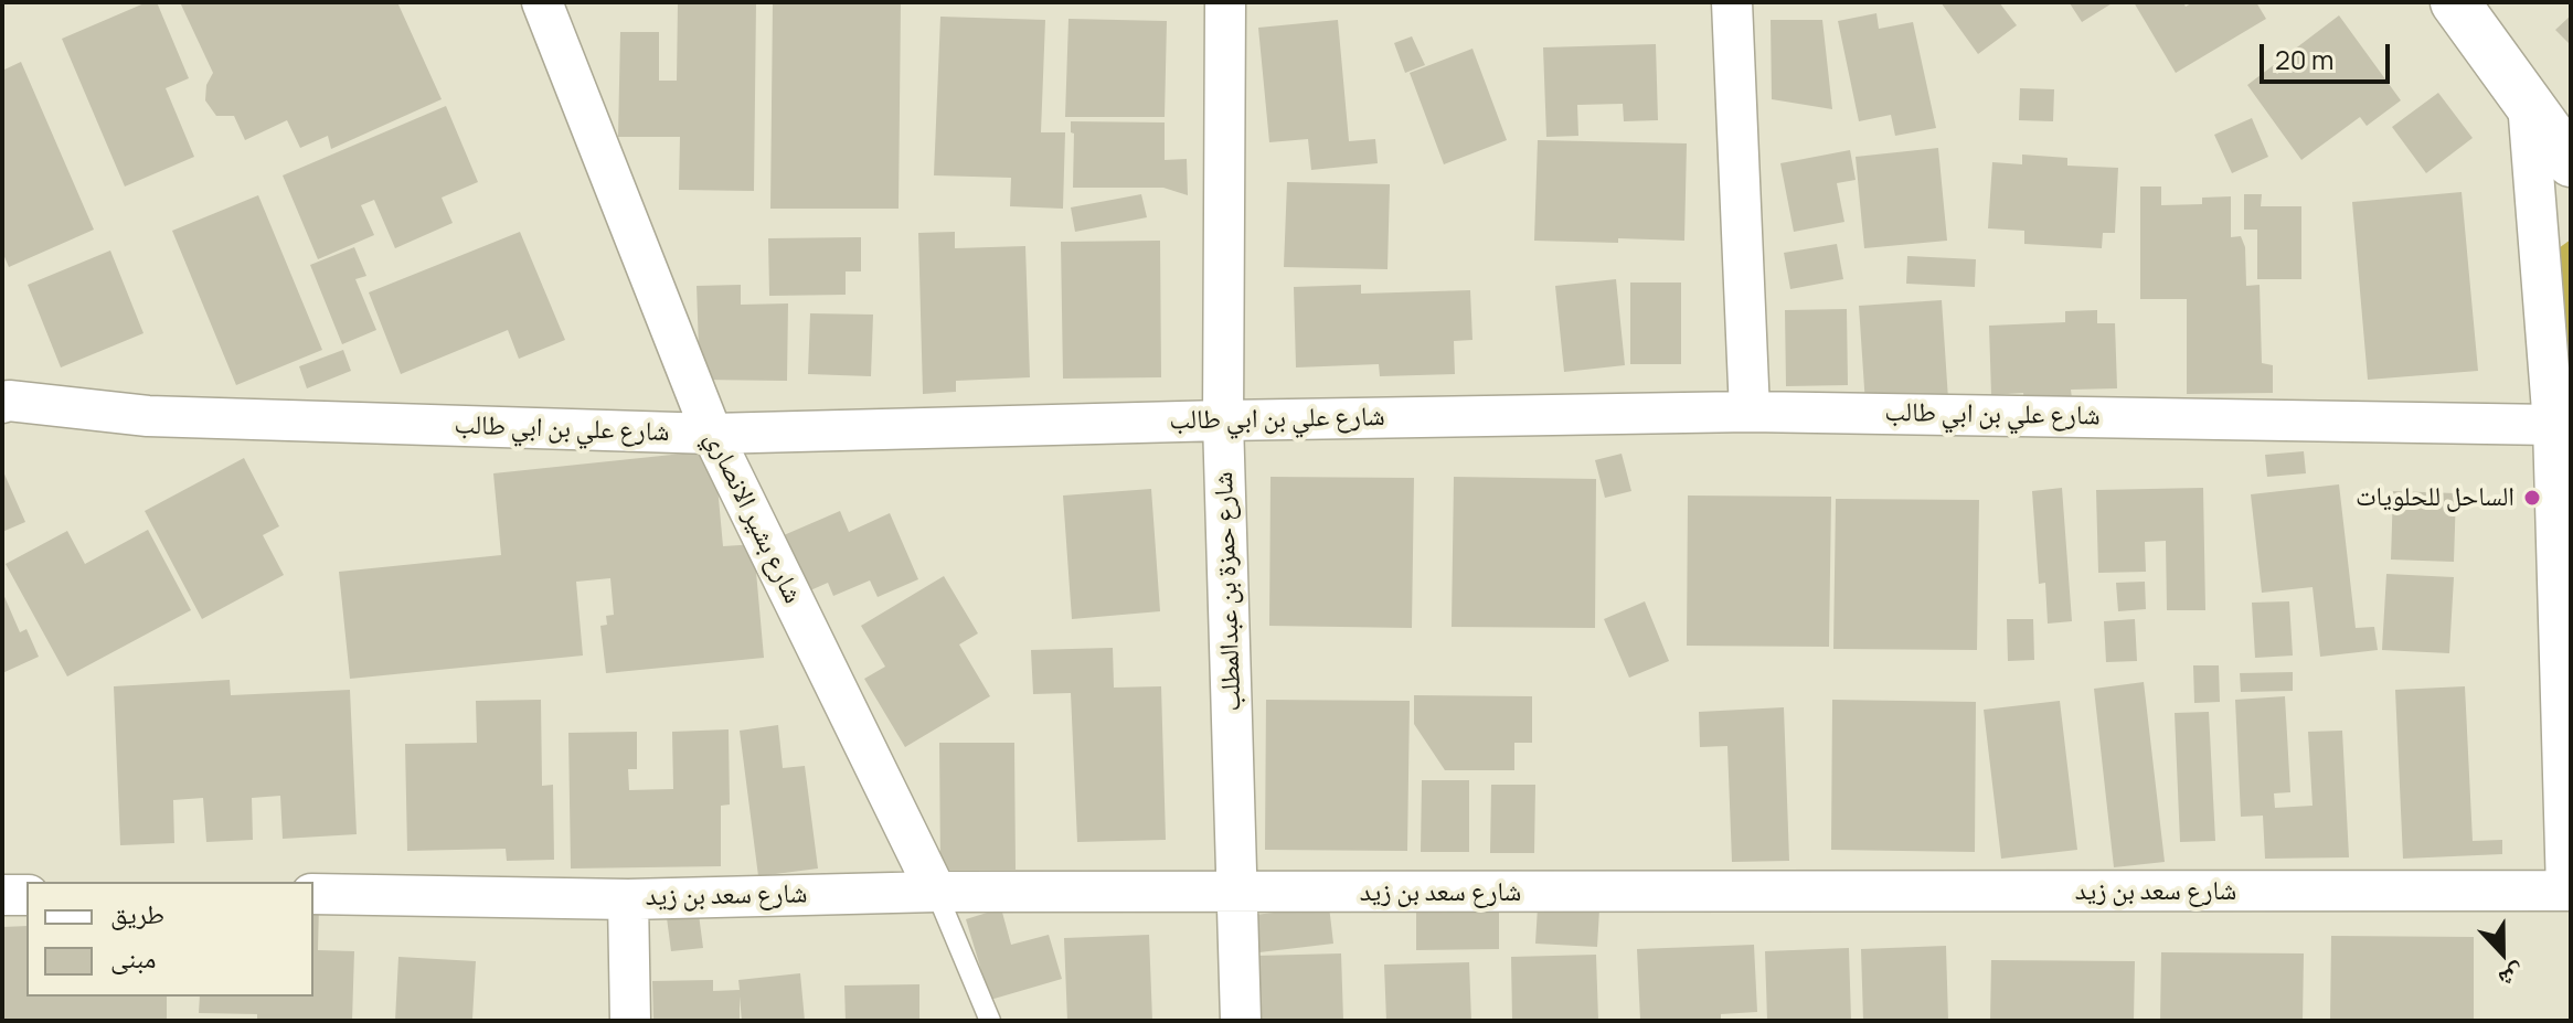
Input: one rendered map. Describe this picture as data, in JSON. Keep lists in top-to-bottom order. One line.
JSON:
{"streets":{"street":["شارع علي بن ابي طالب","شارع بشير الانصاري","شارع حمزة بن عبدالمطلب","شارع سعد بن زيد"]},"crossings":[["شارع علي بن ابي طالب","شارع بشير الانصاري"],["شارع علي بن ابي طالب","شارع حمزة بن عبدالمطلب"],["شارع بشير الانصاري","شارع سعد بن زيد"],["شارع حمزة بن عبدالمطلب","شارع سعد بن زيد"]],"places":["الساحل للحلويات"],"legend":["طريق","مبنى"],"scale_bar":"20 m","north":"bottom"}
